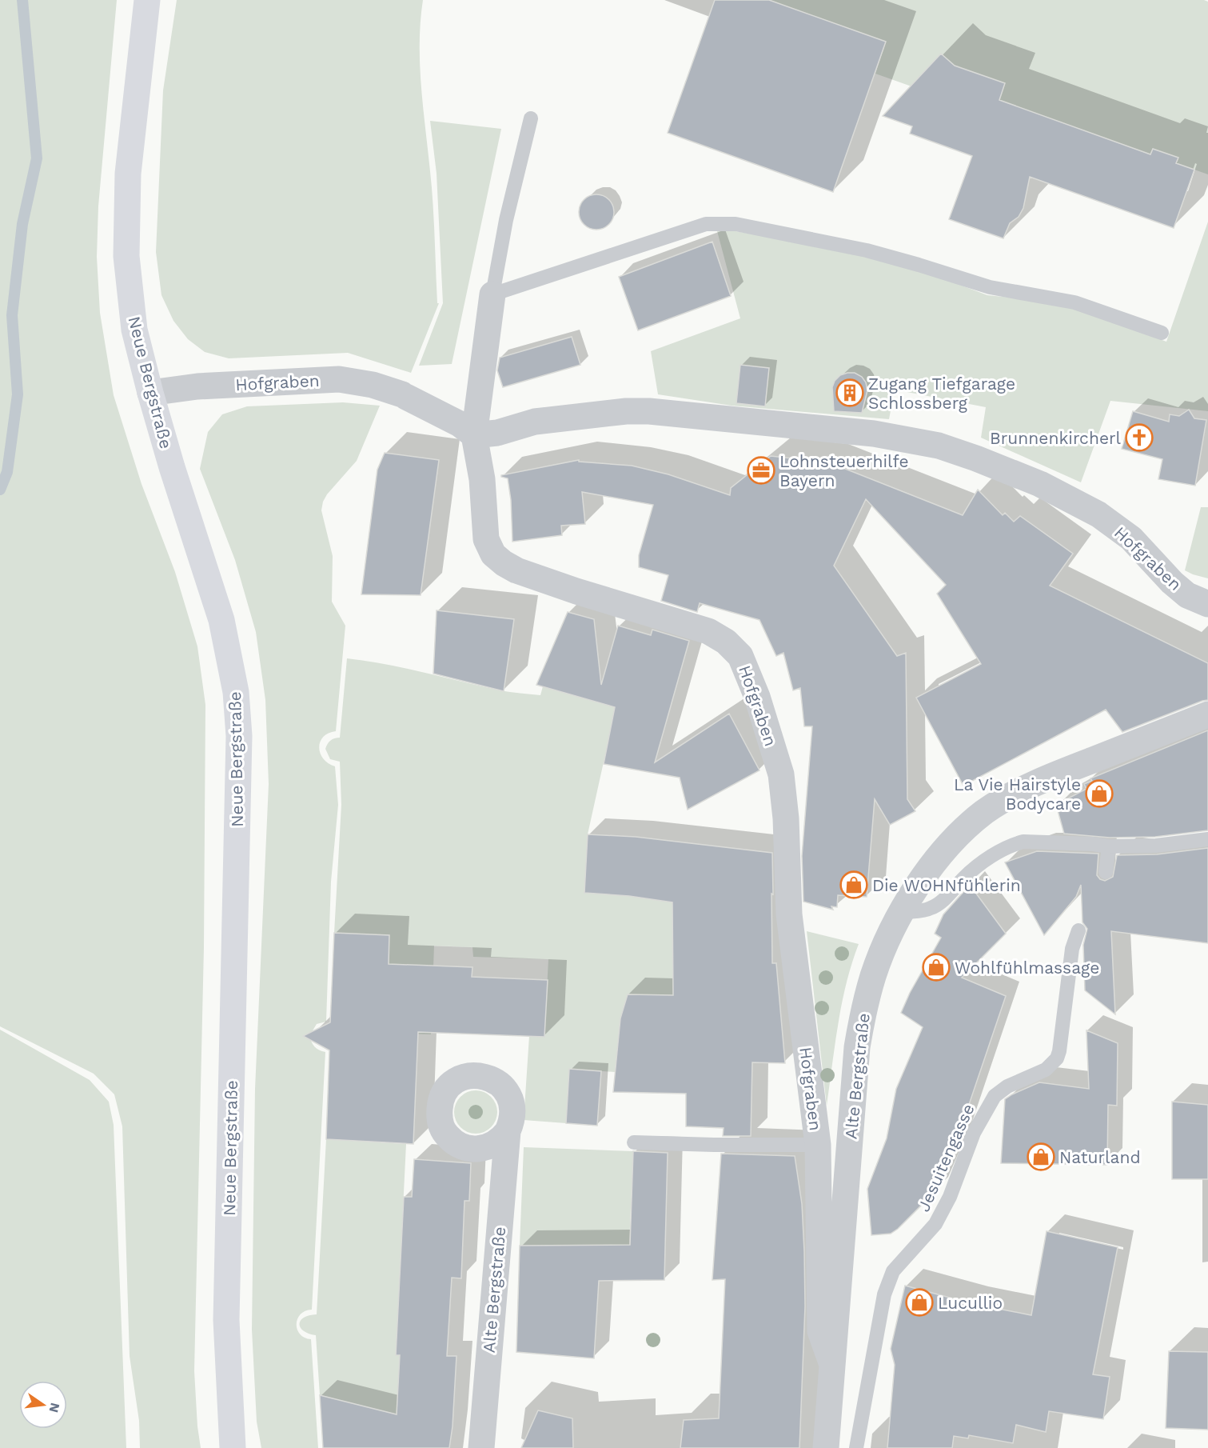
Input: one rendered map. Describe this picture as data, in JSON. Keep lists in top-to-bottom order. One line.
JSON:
{"streets":{"main road":["Neue Bergstraße"],"street":["Hofgraben","Alte Bergstraße"],"lane":["Jesuitengasse"]},"crossings":[["Neue Bergstraße","Hofgraben"],["Hofgraben","Alte Bergstraße"]],"places":{"building":["Zugang Tiefgarage Schlossberg"],"church":["Brunnenkircherl"],"office":["Lohnsteuerhilfe Bayern"],"shop":["La Vie Hairstyle Bodycare","Die WOHNfühlerin","Wohlfühlmassage","Naturland","Lucullio"]},"north":"right"}
